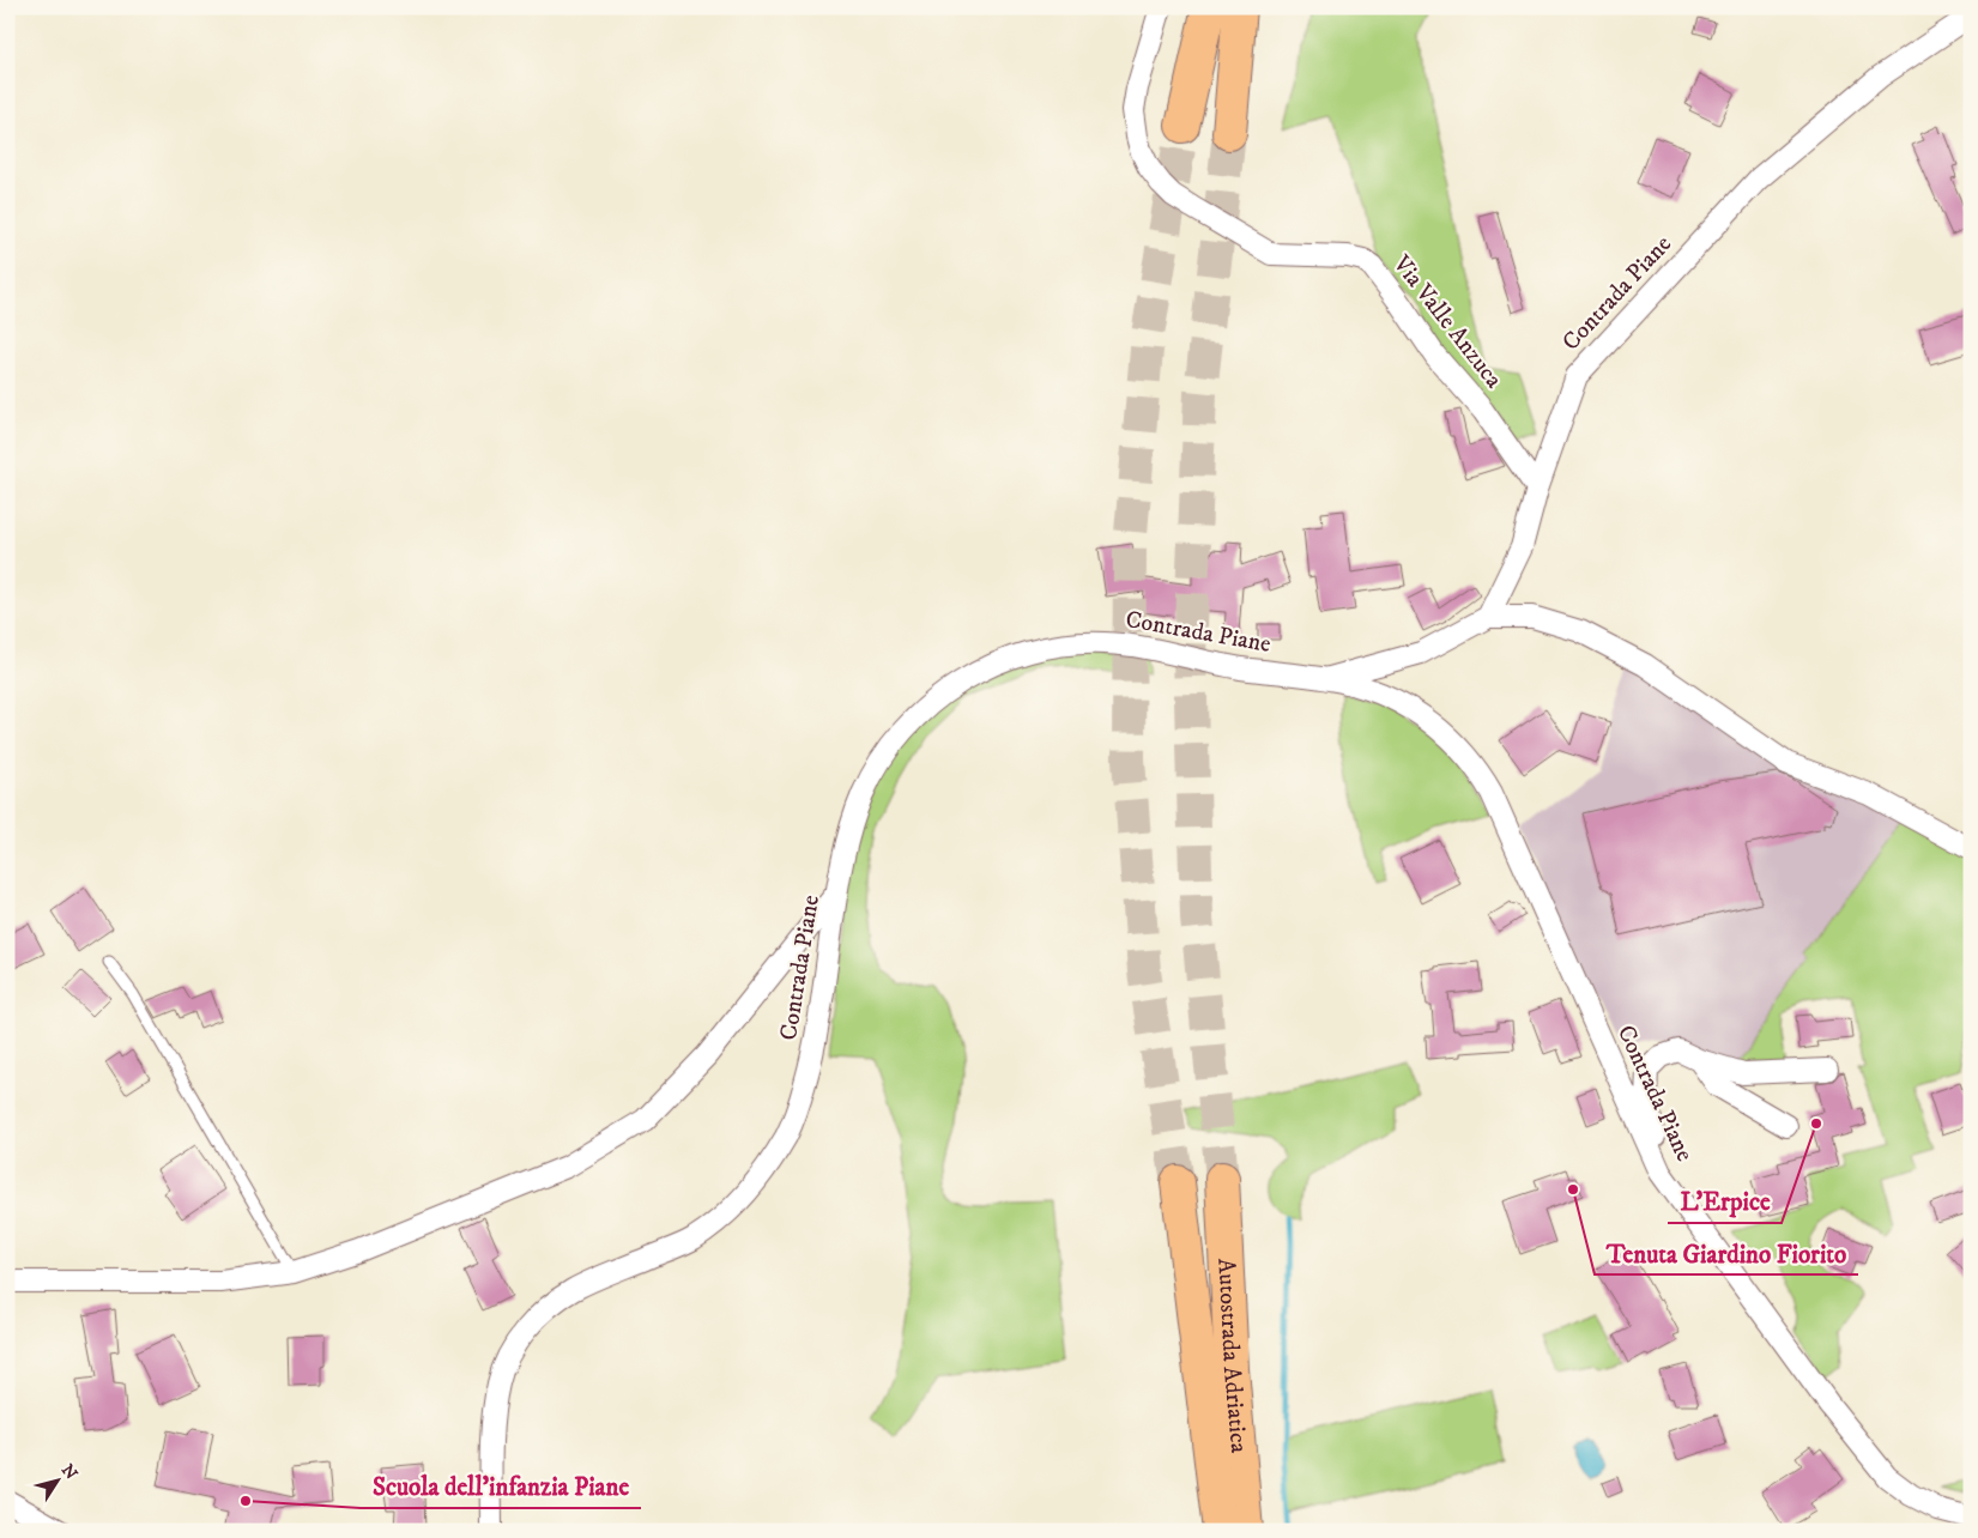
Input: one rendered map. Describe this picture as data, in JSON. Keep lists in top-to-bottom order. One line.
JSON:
{"streets":{"highway":["Autostrada Adriatica"],"street":["Contrada Piane","Via Valle Anzuca"]},"crossings":[["Contrada Piane","Via Valle Anzuca"]],"places":["L'Erpice","Tenuta Giardino Fiorito","Scuola dell'infanzia Piane"],"north":"top right"}
